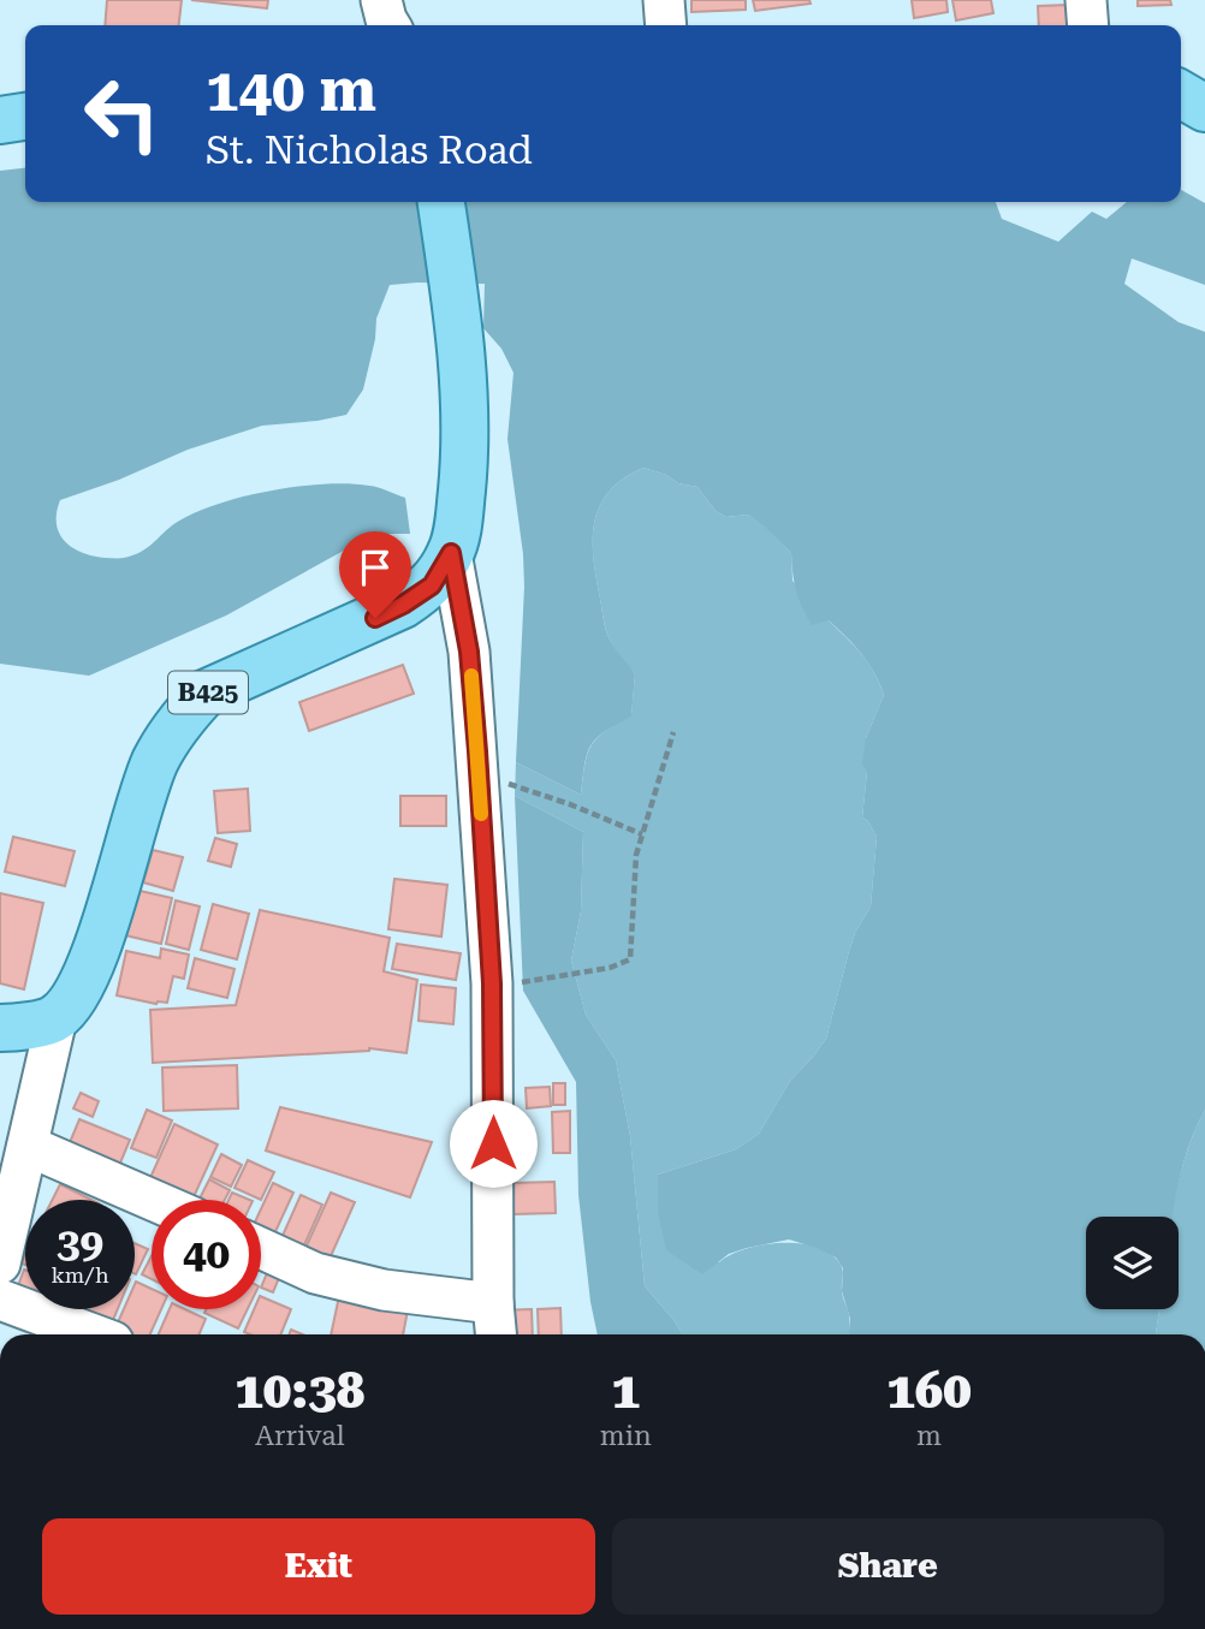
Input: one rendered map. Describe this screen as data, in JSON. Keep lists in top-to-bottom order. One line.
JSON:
{"streets":{"main road":["B425"]},"page":{"turn":["140 m","St. Nicholas Road"],"speed":"39 km/h","limit":"40","eta":["10:38","Arrival","1","min","160","m"],"buttons":["Exit","Share"]}}
